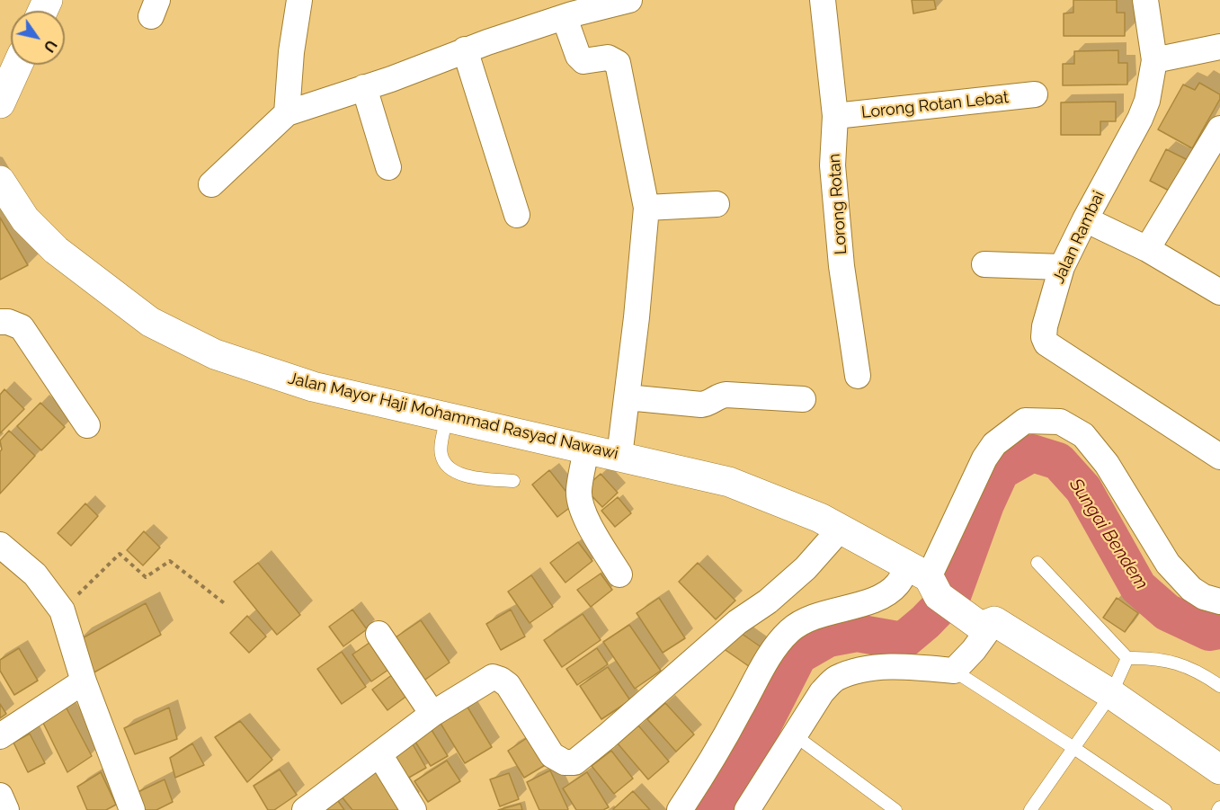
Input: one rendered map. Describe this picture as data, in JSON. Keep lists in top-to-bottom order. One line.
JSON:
{"streets":{"street":["Lorong Rotan Lebat","Lorong Rotan","Jalan Rambai","Jalan Mayor Haji Mohammad Rasyad Nawawi"]},"crossings":[["Lorong Rotan Lebat","Lorong Rotan"]],"water":["Sungai Bendem"],"north":"bottom right"}
